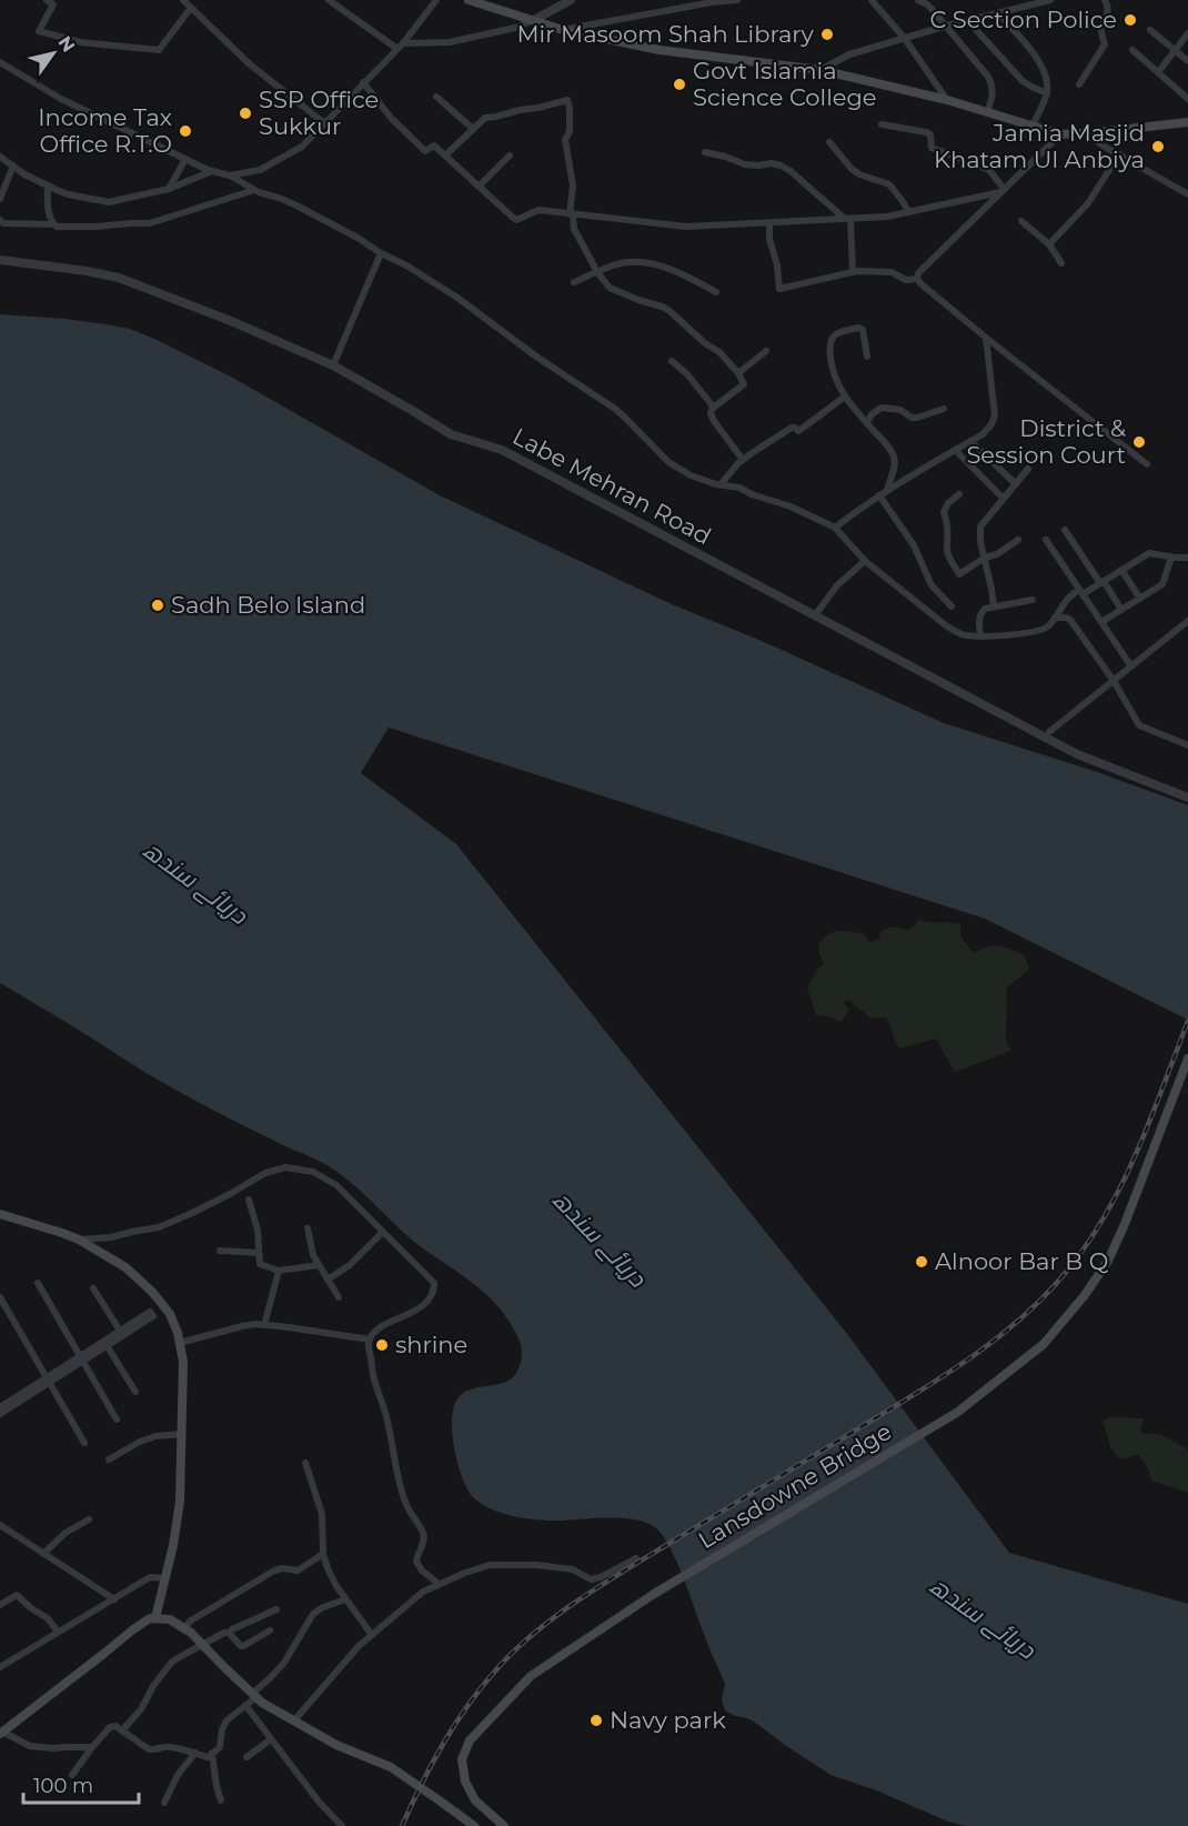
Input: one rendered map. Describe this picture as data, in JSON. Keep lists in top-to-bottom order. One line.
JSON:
{"streets":{"main road":["Lansdowne Bridge"],"street":["Labe Mehran Road"]},"water":["دریائے سندھ"],"places":["C Section Police","Mir Masoom Shah Library","Govt Islamia Science College","SSP Office Sukkur","Income Tax Office R.T.O","Jamia Masjid Khatam Ul Anbiya","District & Session Court","Sadh Belo Island","Alnoor Bar B Q","shrine","Navy park"],"scale_bar":"100 m","north":"top right"}
